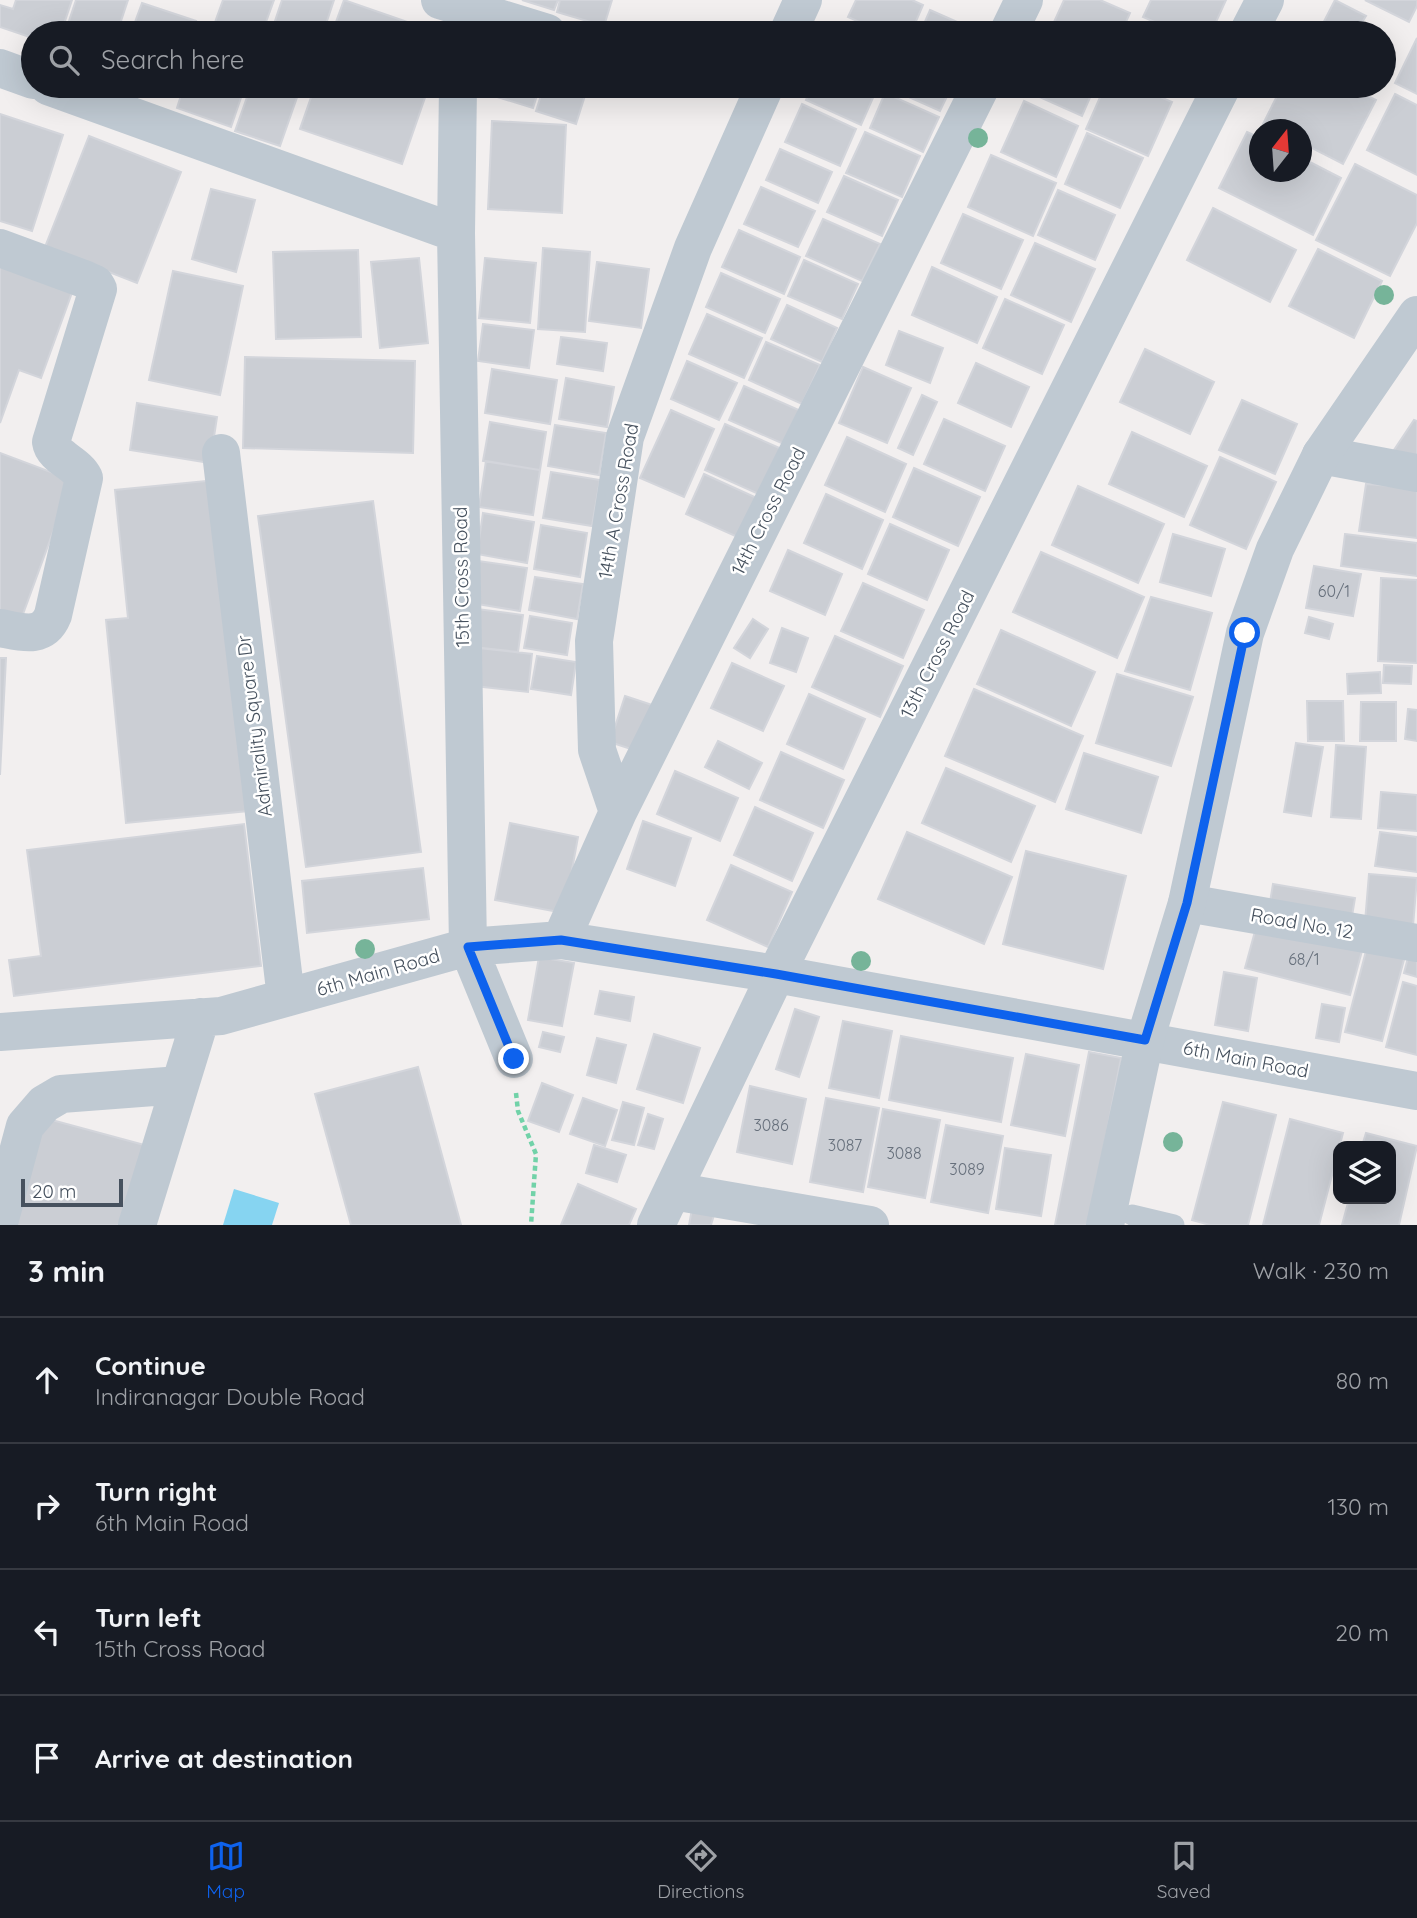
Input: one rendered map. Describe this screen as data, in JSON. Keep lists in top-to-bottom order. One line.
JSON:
{"streets":{"street":["14th A Cross Road","14th Cross Road","15th Cross Road","13th Cross Road","Admirality Square Dr","Road No. 12","6th Main Road"]},"crossings":[["14th A Cross Road","14th Cross Road"],["14th Cross Road","6th Main Road"],["15th Cross Road","6th Main Road"],["13th Cross Road","6th Main Road"],["Admirality Square Dr","6th Main Road"]],"house_numbers":["60/1","68/1","3086","3087","3088","3089"],"scale_bar":"20 m","north":"top","page":{"search":"Search here","scale":"20 m","heading":["3 min","Walk · 230 m"],"list":[["Continue","Indiranagar Double Road","80 m"],["Turn right","6th Main Road","130 m"],["Turn left","15th Cross Road","20 m"],"Arrive at destination"],"nav":["Map","Directions","Saved"]}}
